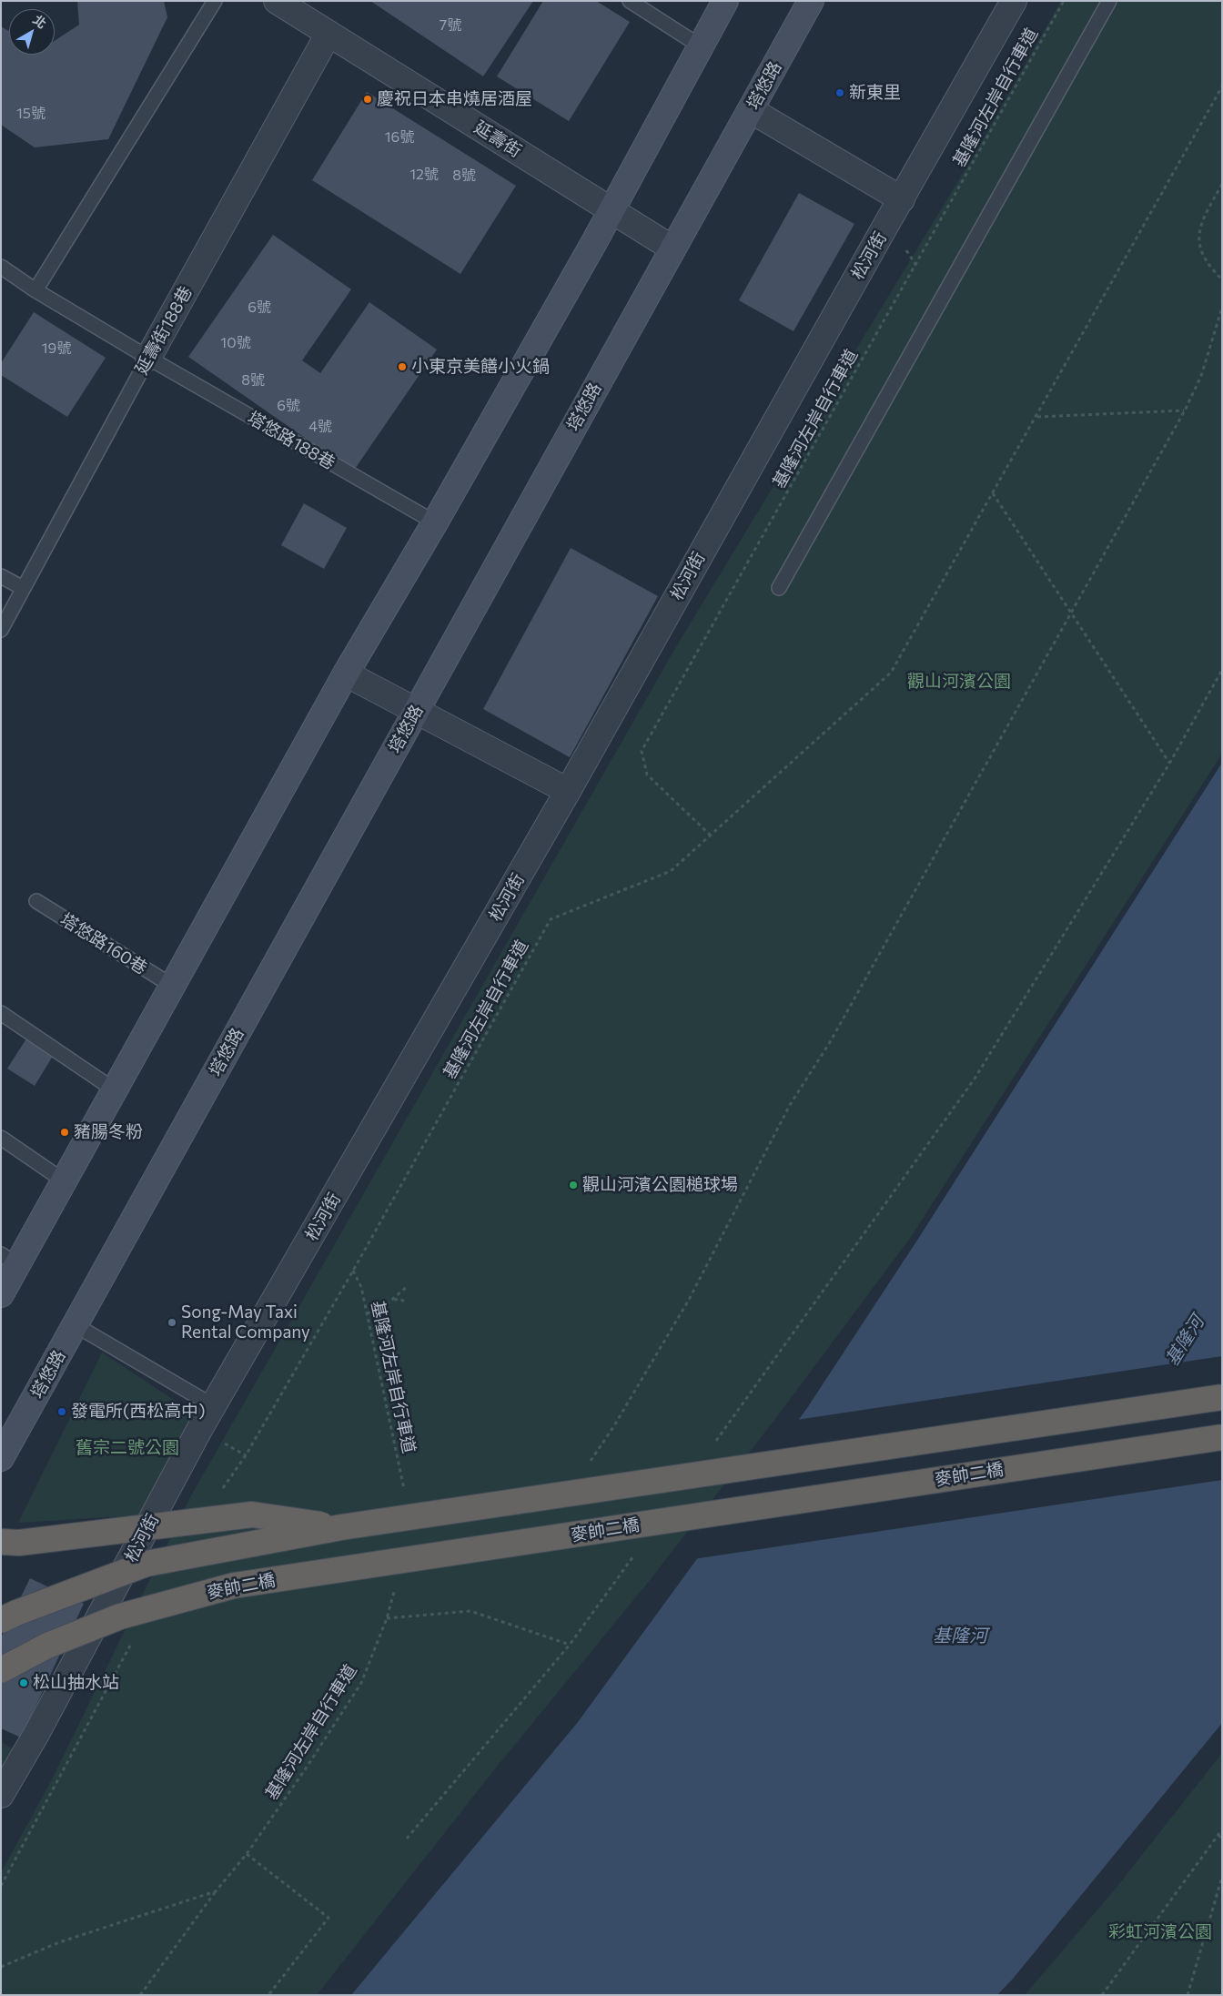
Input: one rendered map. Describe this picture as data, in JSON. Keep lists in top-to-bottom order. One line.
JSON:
{"streets":{"highway":["麥帥二橋"],"main road":["塔悠路"],"street":["延壽街","松河街","延壽街188巷"],"lane":["塔悠路188巷","塔悠路160巷"],"path":["基隆河左岸自行車道"]},"crossings":[["塔悠路","延壽街"],["延壽街","延壽街188巷"],["延壽街188巷","塔悠路188巷"]],"water":["基隆河"],"parks":["觀山河濱公園","舊宗二號公園","彩虹河濱公園"],"places":["新東里","慶祝日本串燒居酒屋","小東京美饍小火鍋","豬腸冬粉","觀山河濱公園槌球場","Song-May Taxi Rental Company","發電所(西松高中)","松山抽水站"],"house_numbers":["7號","15號","16號","12號","8號","6號","10號","19號","8號","6號","4號"],"north":"top right"}
